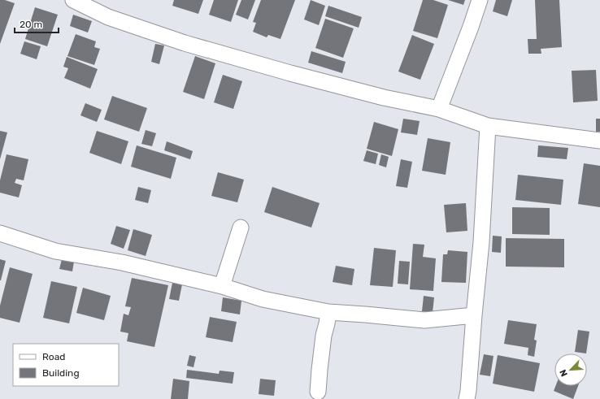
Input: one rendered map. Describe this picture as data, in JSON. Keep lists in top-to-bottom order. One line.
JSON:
{"legend":["Road","Building"],"scale_bar":"20 m","north":"bottom left"}
